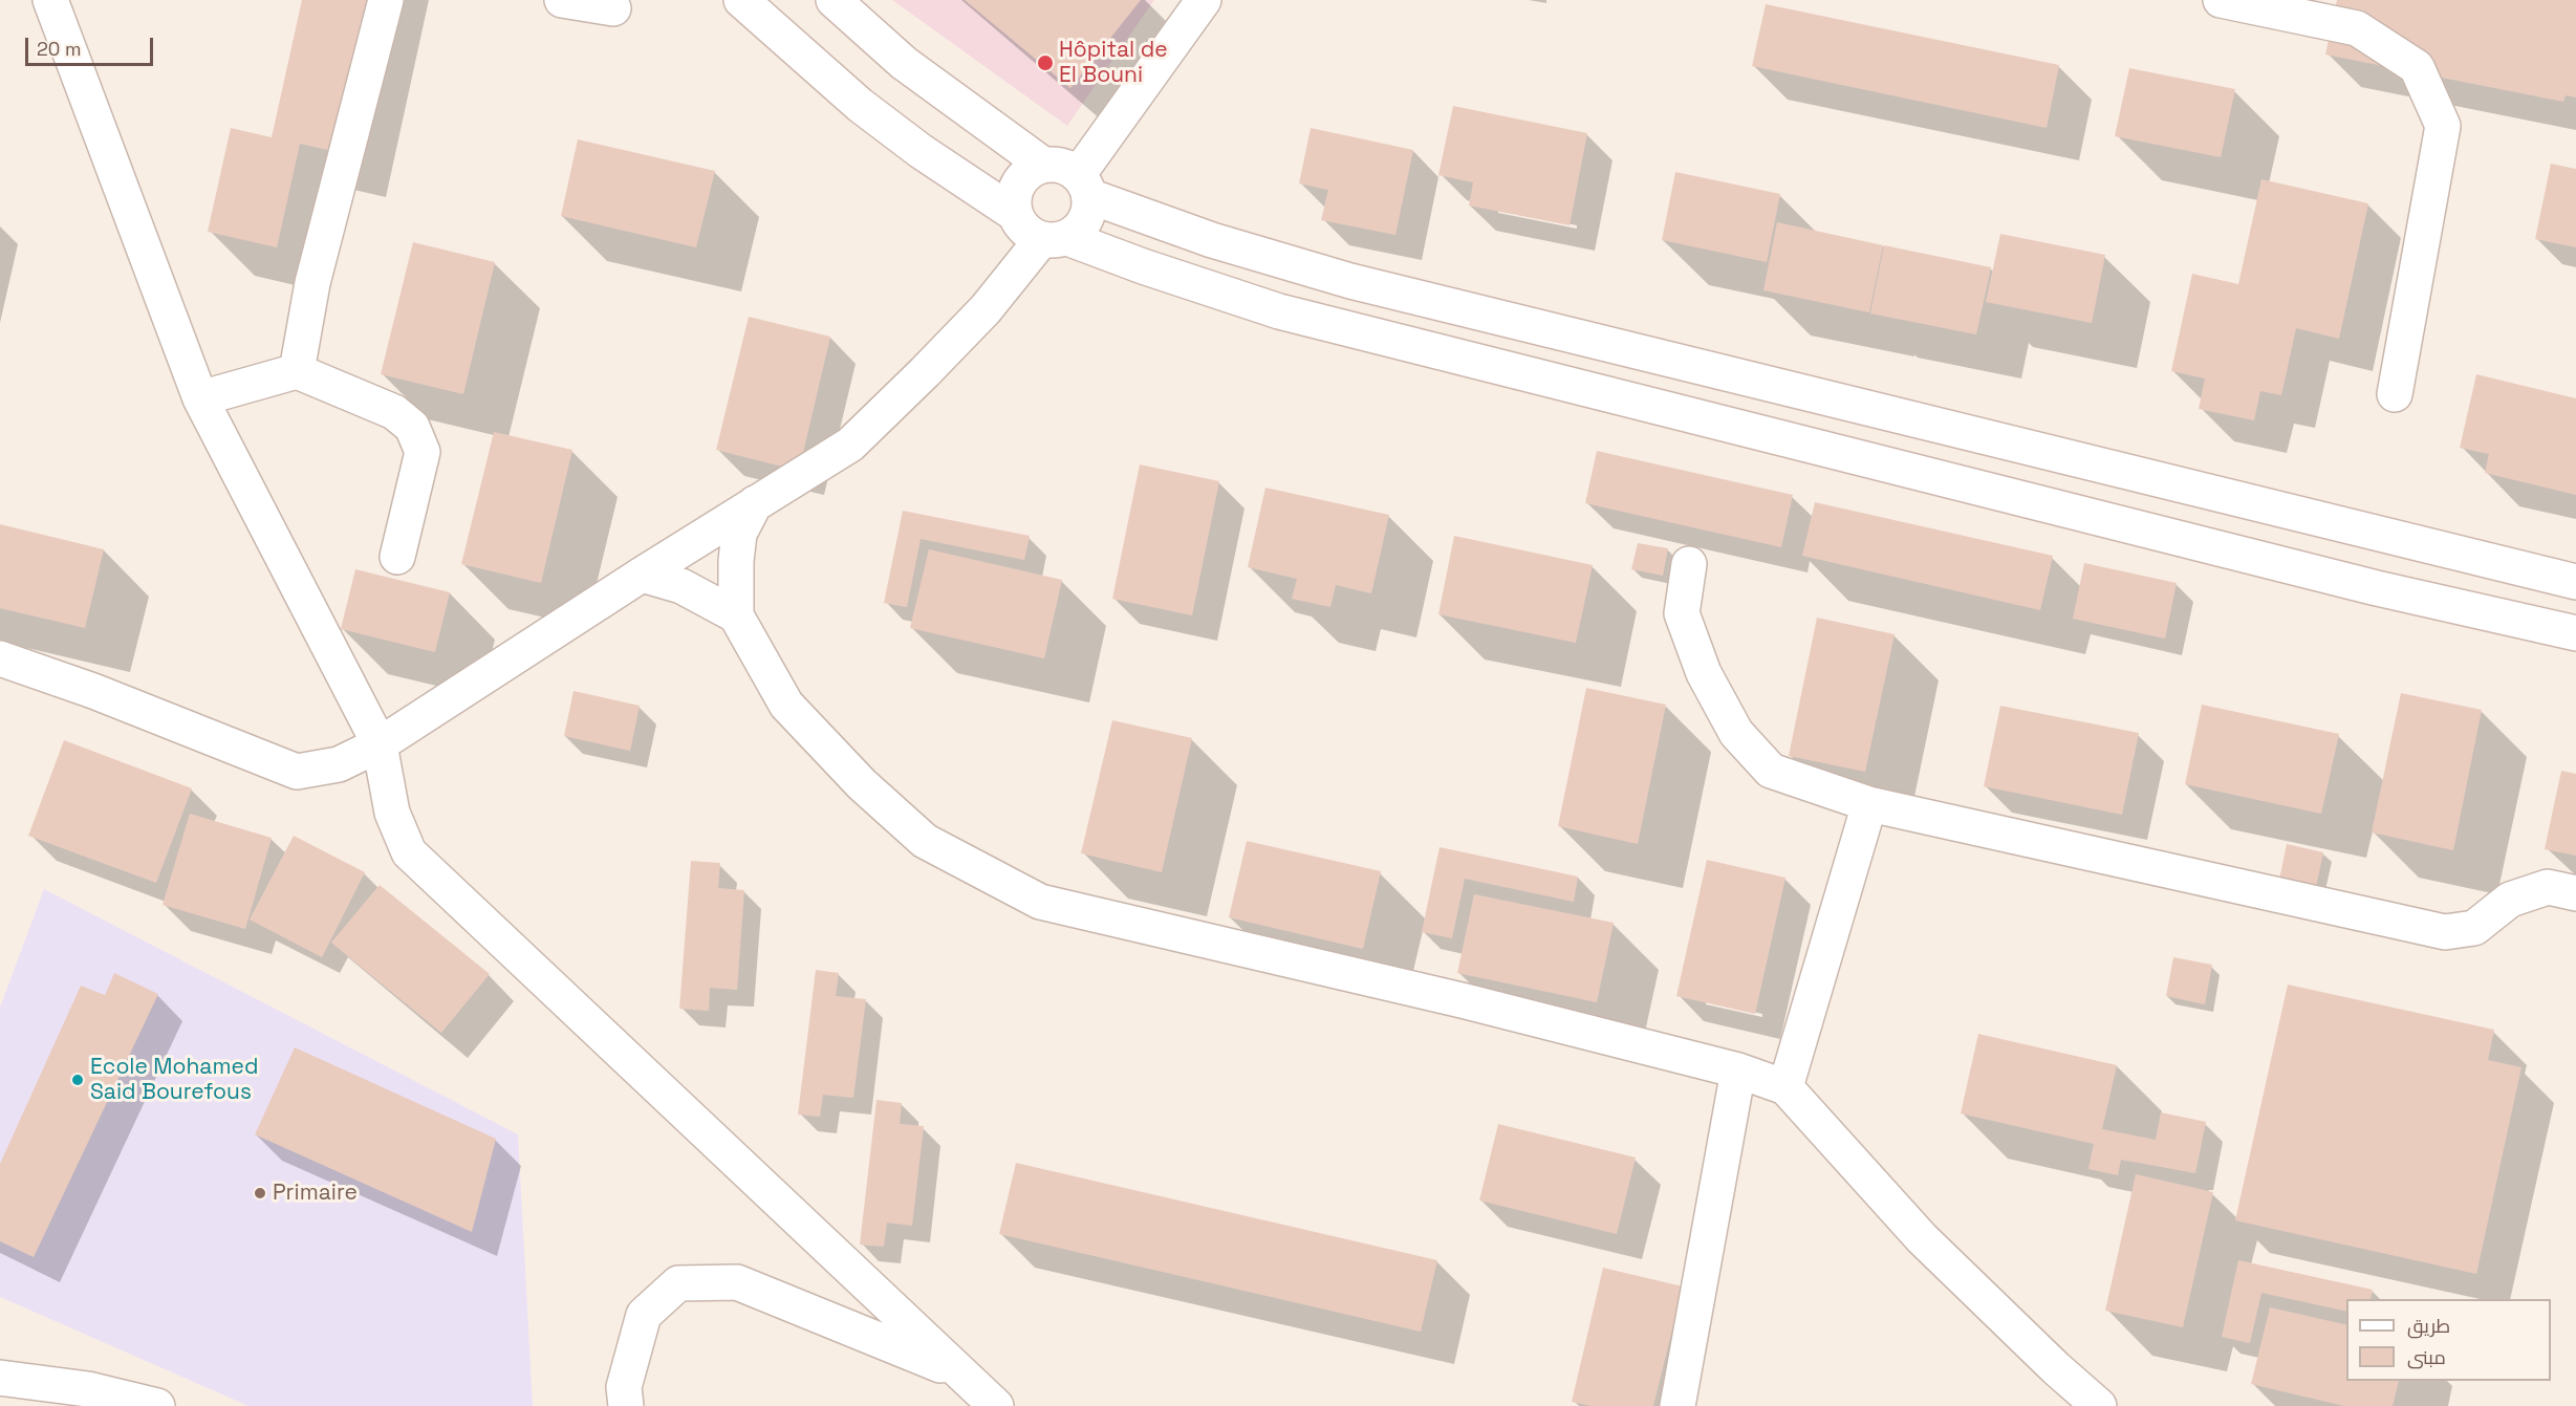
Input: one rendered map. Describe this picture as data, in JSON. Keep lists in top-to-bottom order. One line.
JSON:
{"places":["Hôpital de El Bouni","Ecole Mohamed Said Bourefous","Primaire"],"legend":["طريق","مبنى"],"scale_bar":"20 m"}
